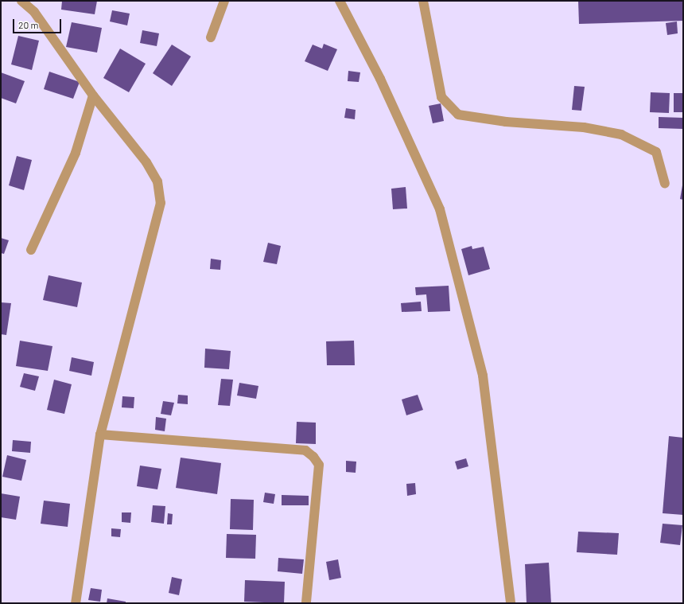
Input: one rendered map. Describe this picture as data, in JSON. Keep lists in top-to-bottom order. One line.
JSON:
{"scale_bar":"20 m"}
